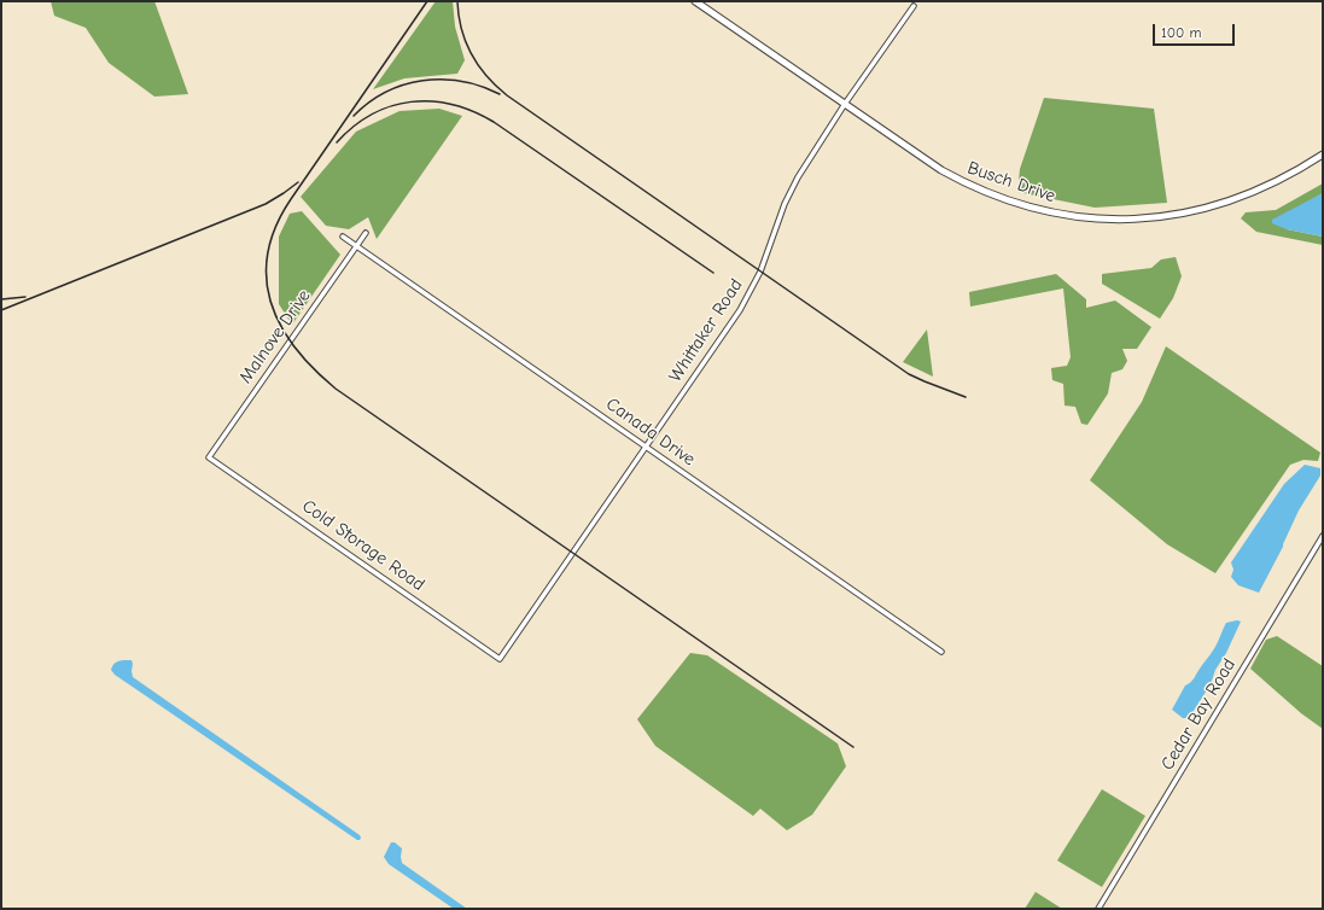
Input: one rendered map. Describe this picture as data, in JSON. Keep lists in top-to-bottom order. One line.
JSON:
{"streets":{"street":["Busch Drive","Whittaker Road","Malnove Drive","Canada Drive","Cold Storage Road","Cedar Bay Road"]},"crossings":[["Busch Drive","Whittaker Road"],["Whittaker Road","Canada Drive"],["Whittaker Road","Cold Storage Road"],["Malnove Drive","Canada Drive"],["Malnove Drive","Cold Storage Road"]],"scale_bar":"100 m"}
